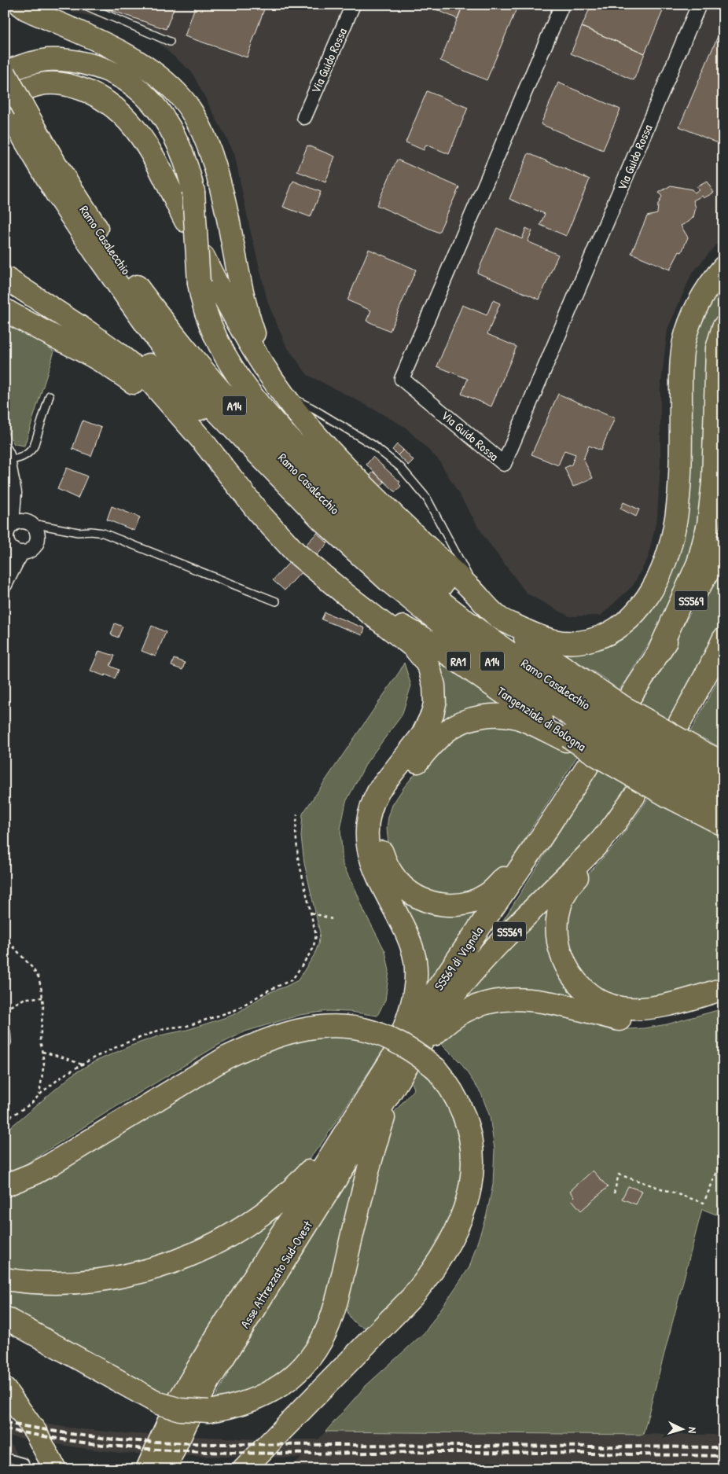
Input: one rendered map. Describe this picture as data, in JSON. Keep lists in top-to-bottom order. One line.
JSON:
{"streets":{"highway":["Ramo Casalecchio","A14","SS569","RA1","Tangenziale di Bologna","SS569 di Vignola","Asse Attrezzato Sud-Ovest"],"street":["Via Guido Rossa"]},"crossings":[["Ramo Casalecchio","Tangenziale di Bologna"],["RA1","Tangenziale di Bologna"],["Tangenziale di Bologna","SS569 di Vignola"],["SS569 di Vignola","Asse Attrezzato Sud-Ovest"]],"north":"right"}
